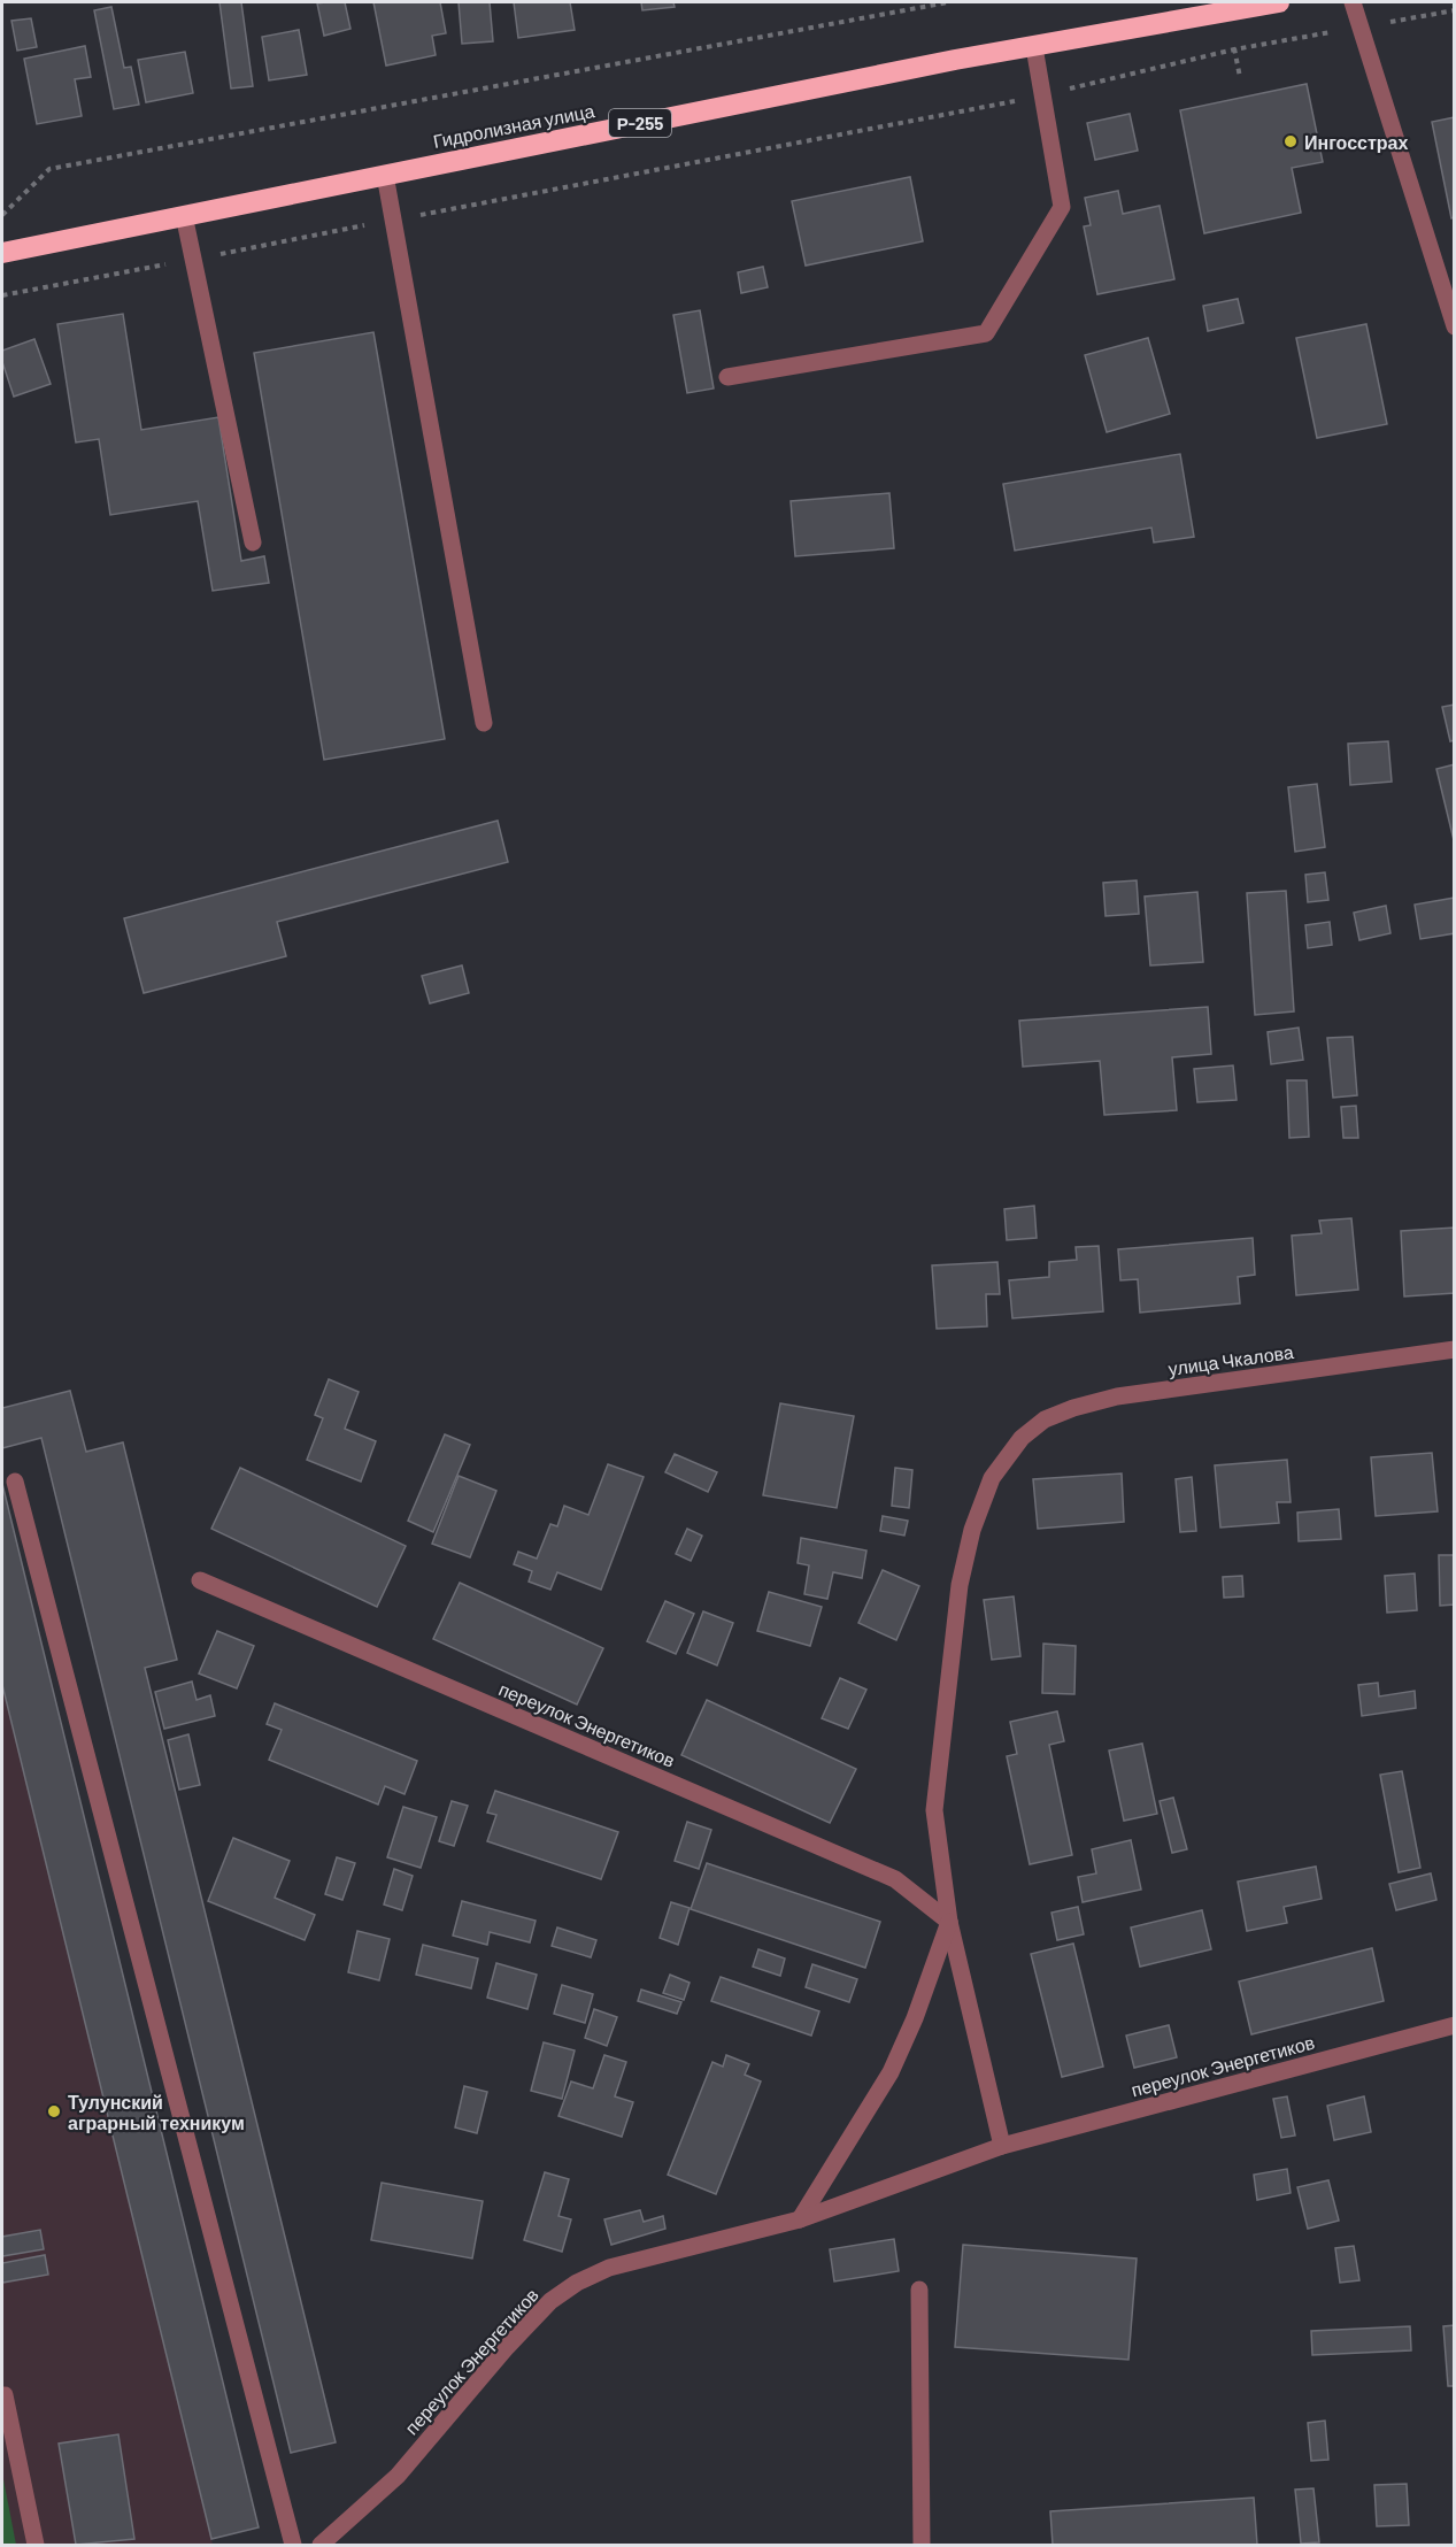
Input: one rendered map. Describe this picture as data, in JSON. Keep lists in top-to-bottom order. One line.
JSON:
{"streets":{"highway":["Р-255","Гидролизная улица"],"street":["улица Чкалова","переулок Энергетиков"]},"crossings":[["улица Чкалова","переулок Энергетиков"]],"places":["Ингосстрах","Тулунский аграрный техникум"]}
